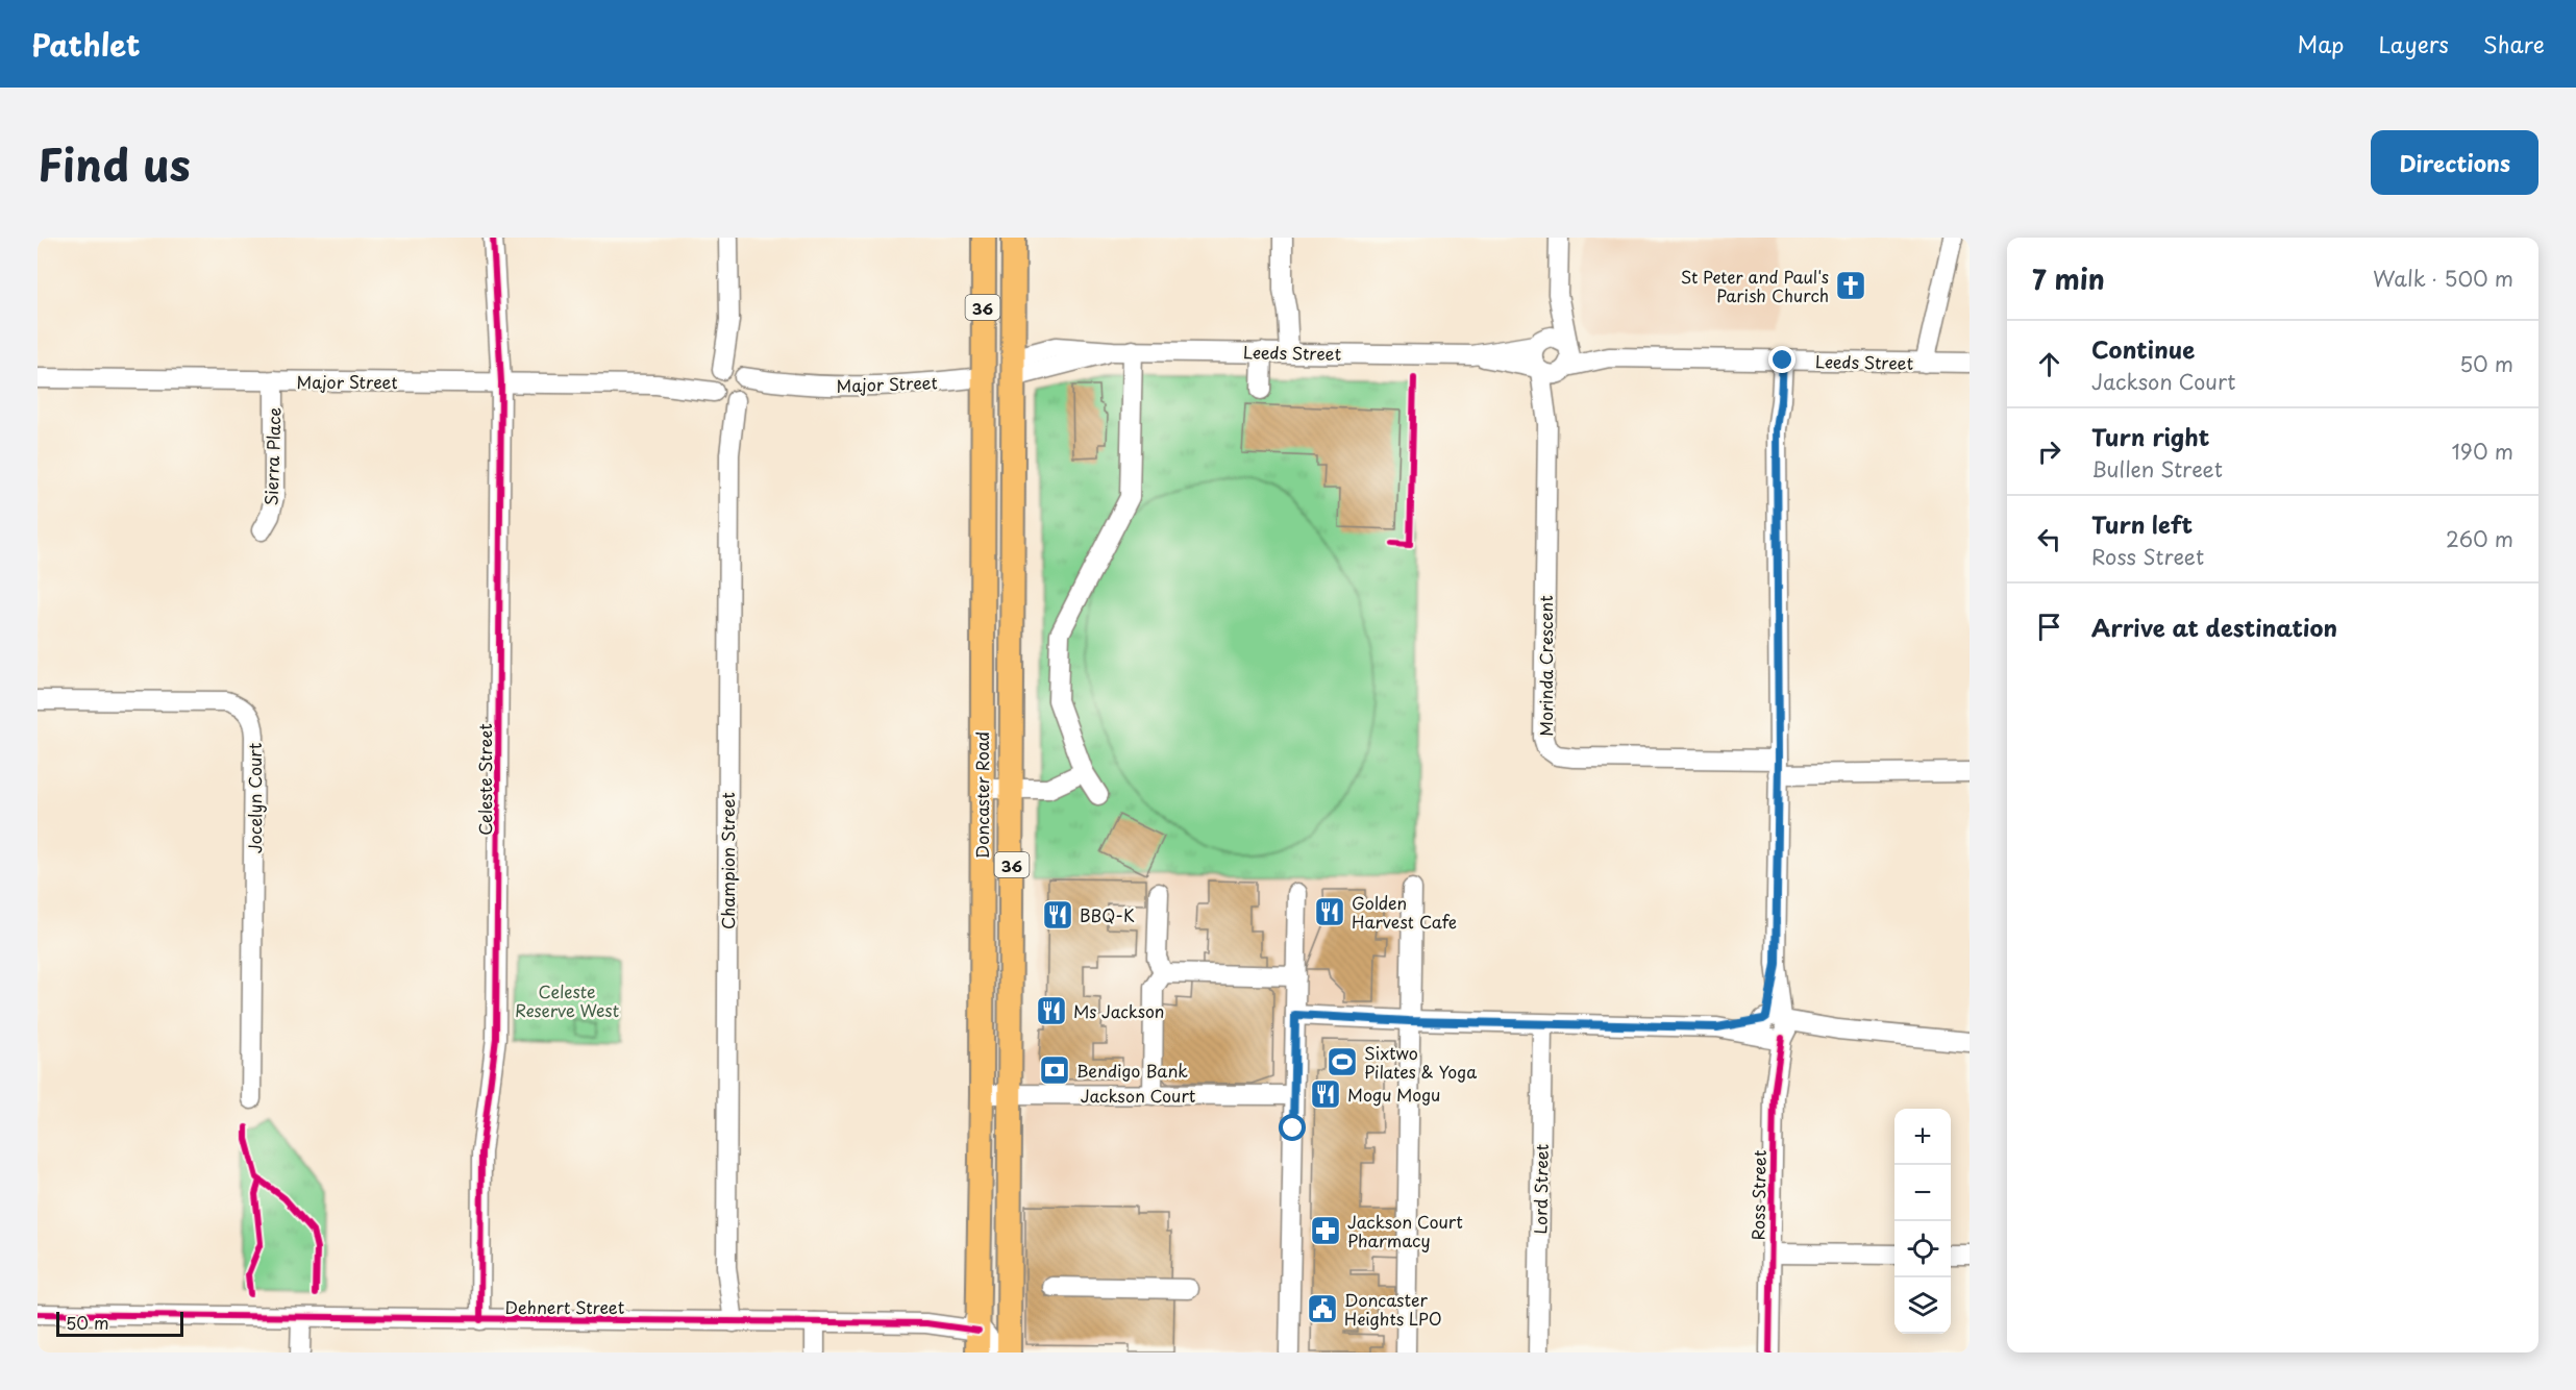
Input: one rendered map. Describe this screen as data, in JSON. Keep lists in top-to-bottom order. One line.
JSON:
{"streets":{"main road":["36","Doncaster Road"],"street":["Leeds Street","Major Street","Sierra Place","Morinda Crescent","Celeste Street","Jocelyn Court","Champion Street","Jackson Court","Lord Street","Ross Street","Dehnert Street"]},"crossings":[["Leeds Street","Morinda Crescent"],["Leeds Street","Doncaster Road"],["Leeds Street","Ross Street"],["Major Street","Sierra Place"],["Major Street","Celeste Street"],["Major Street","Doncaster Road"],["Major Street","Champion Street"],["Morinda Crescent","Ross Street"],["Celeste Street","Dehnert Street"],["Doncaster Road","Jackson Court"],["Doncaster Road","Dehnert Street"],["Champion Street","Dehnert Street"]],"parks":["Celeste Reserve West"],"places":{"church":["St Peter and Paul's Parish Church"],"restaurant":["Golden Harvest Cafe","BBQ-K","Ms Jackson","Mogu Mogu"],"sports":["Sixtwo Pilates & Yoga"],"bank":["Bendigo Bank"],"pharmacy":["Jackson Court Pharmacy"],"public building":["Doncaster Heights LPO"]},"scale_bar":"50 m","page":{"header":"Pathlet","nav":["Map","Layers","Share"],"title":"Find us","buttons":"Directions","heading":["7 min","Walk · 500 m"],"list":[["Continue","Jackson Court","50 m"],["Turn right","Bullen Street","190 m"],["Turn left","Ross Street","260 m"],"Arrive at destination"],"map_buttons":["+","−"],"scale":"50 m"}}
